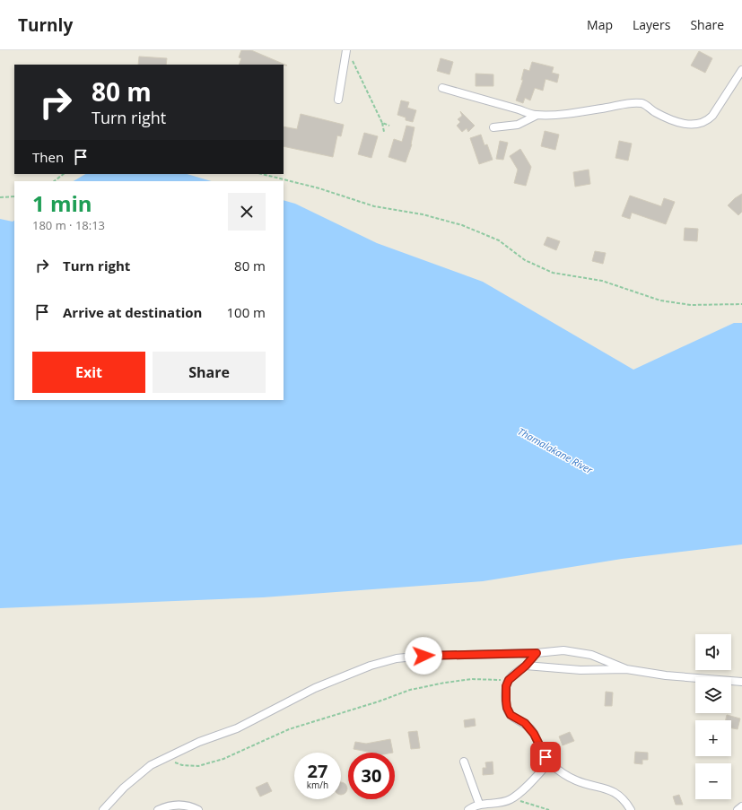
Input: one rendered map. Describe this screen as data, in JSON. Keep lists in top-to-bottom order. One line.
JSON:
{"water":["Thamalakane River"],"page":{"header":"Turnly","nav":["Map","Layers","Share"],"turn":["80 m","Turn right"],"then":"Then","heading":["1 min","180 m · 18:13"],"list":[{"name":"Turn right","value":"80 m"},{"name":"Arrive at destination","value":"100 m"}],"buttons":["Exit","Share"],"map_buttons":["+","−"],"speed":"27 km/h","limit":"30"}}
